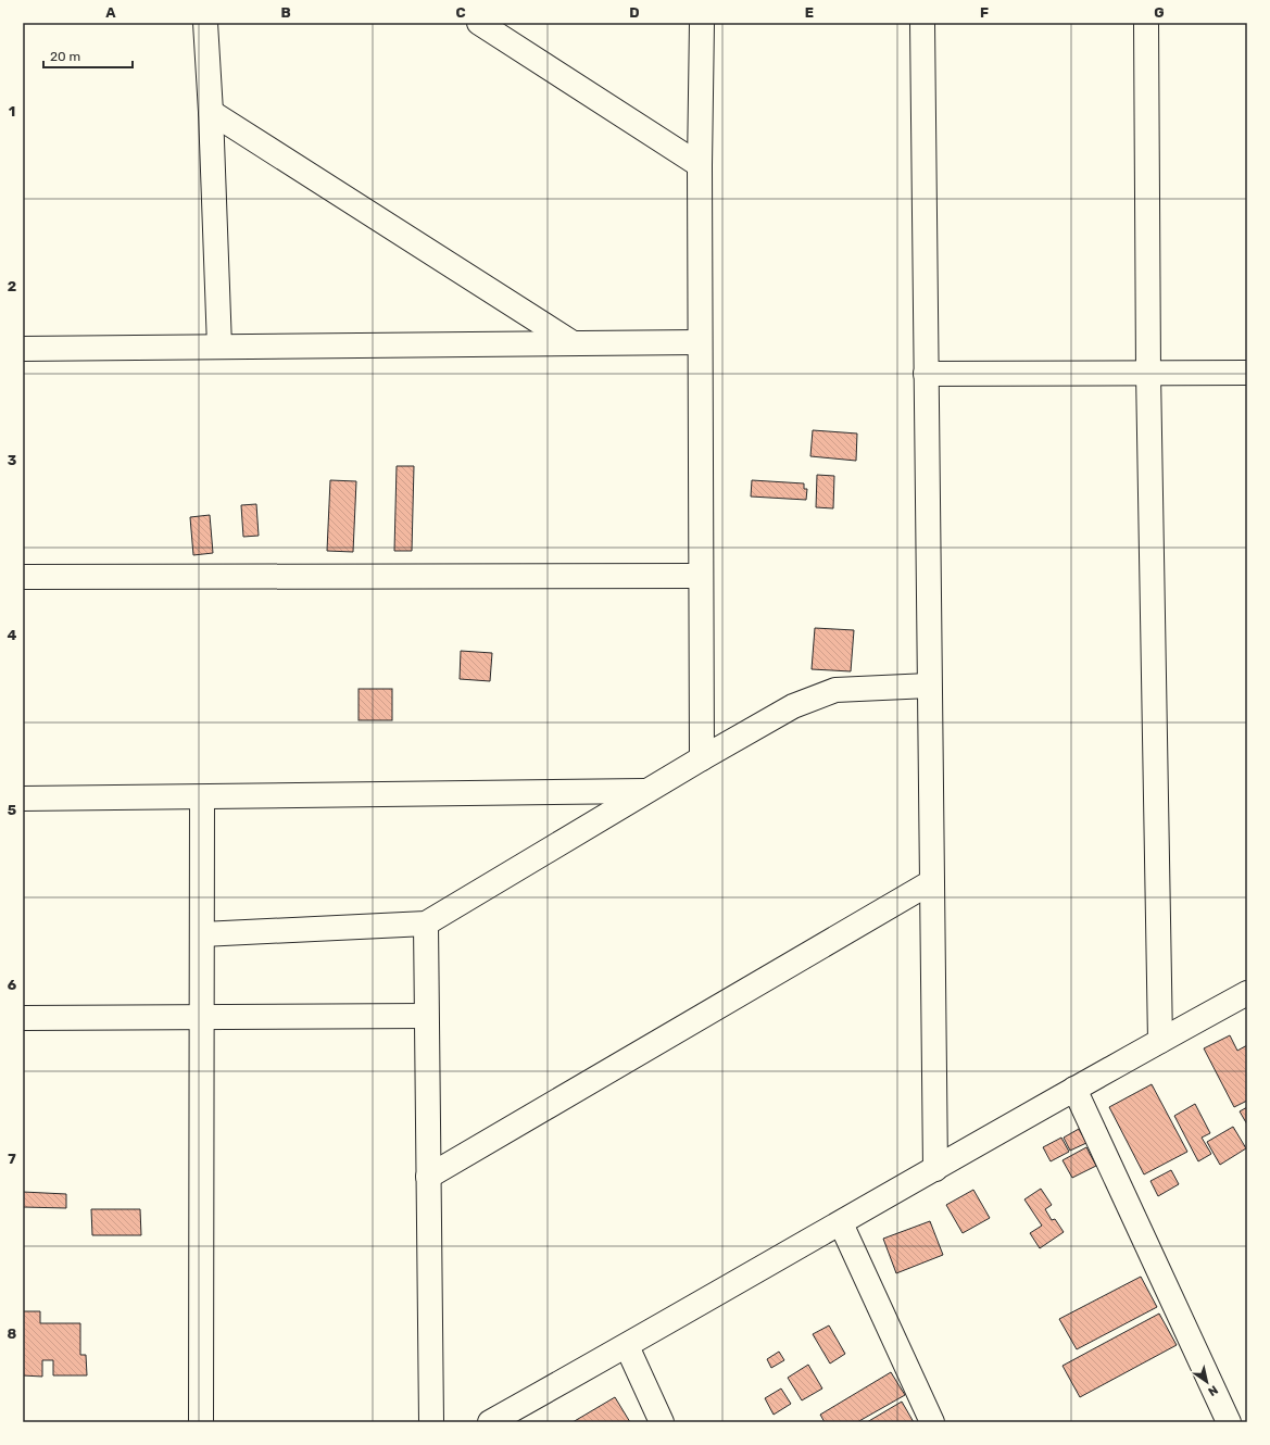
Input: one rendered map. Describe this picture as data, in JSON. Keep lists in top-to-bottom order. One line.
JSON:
{"scale_bar":"20 m","north":"bottom right","grid":{"columns":["A","B","C","D","E","F","G"],"rows":["1","2","3","4","5","6","7","8"]}}
